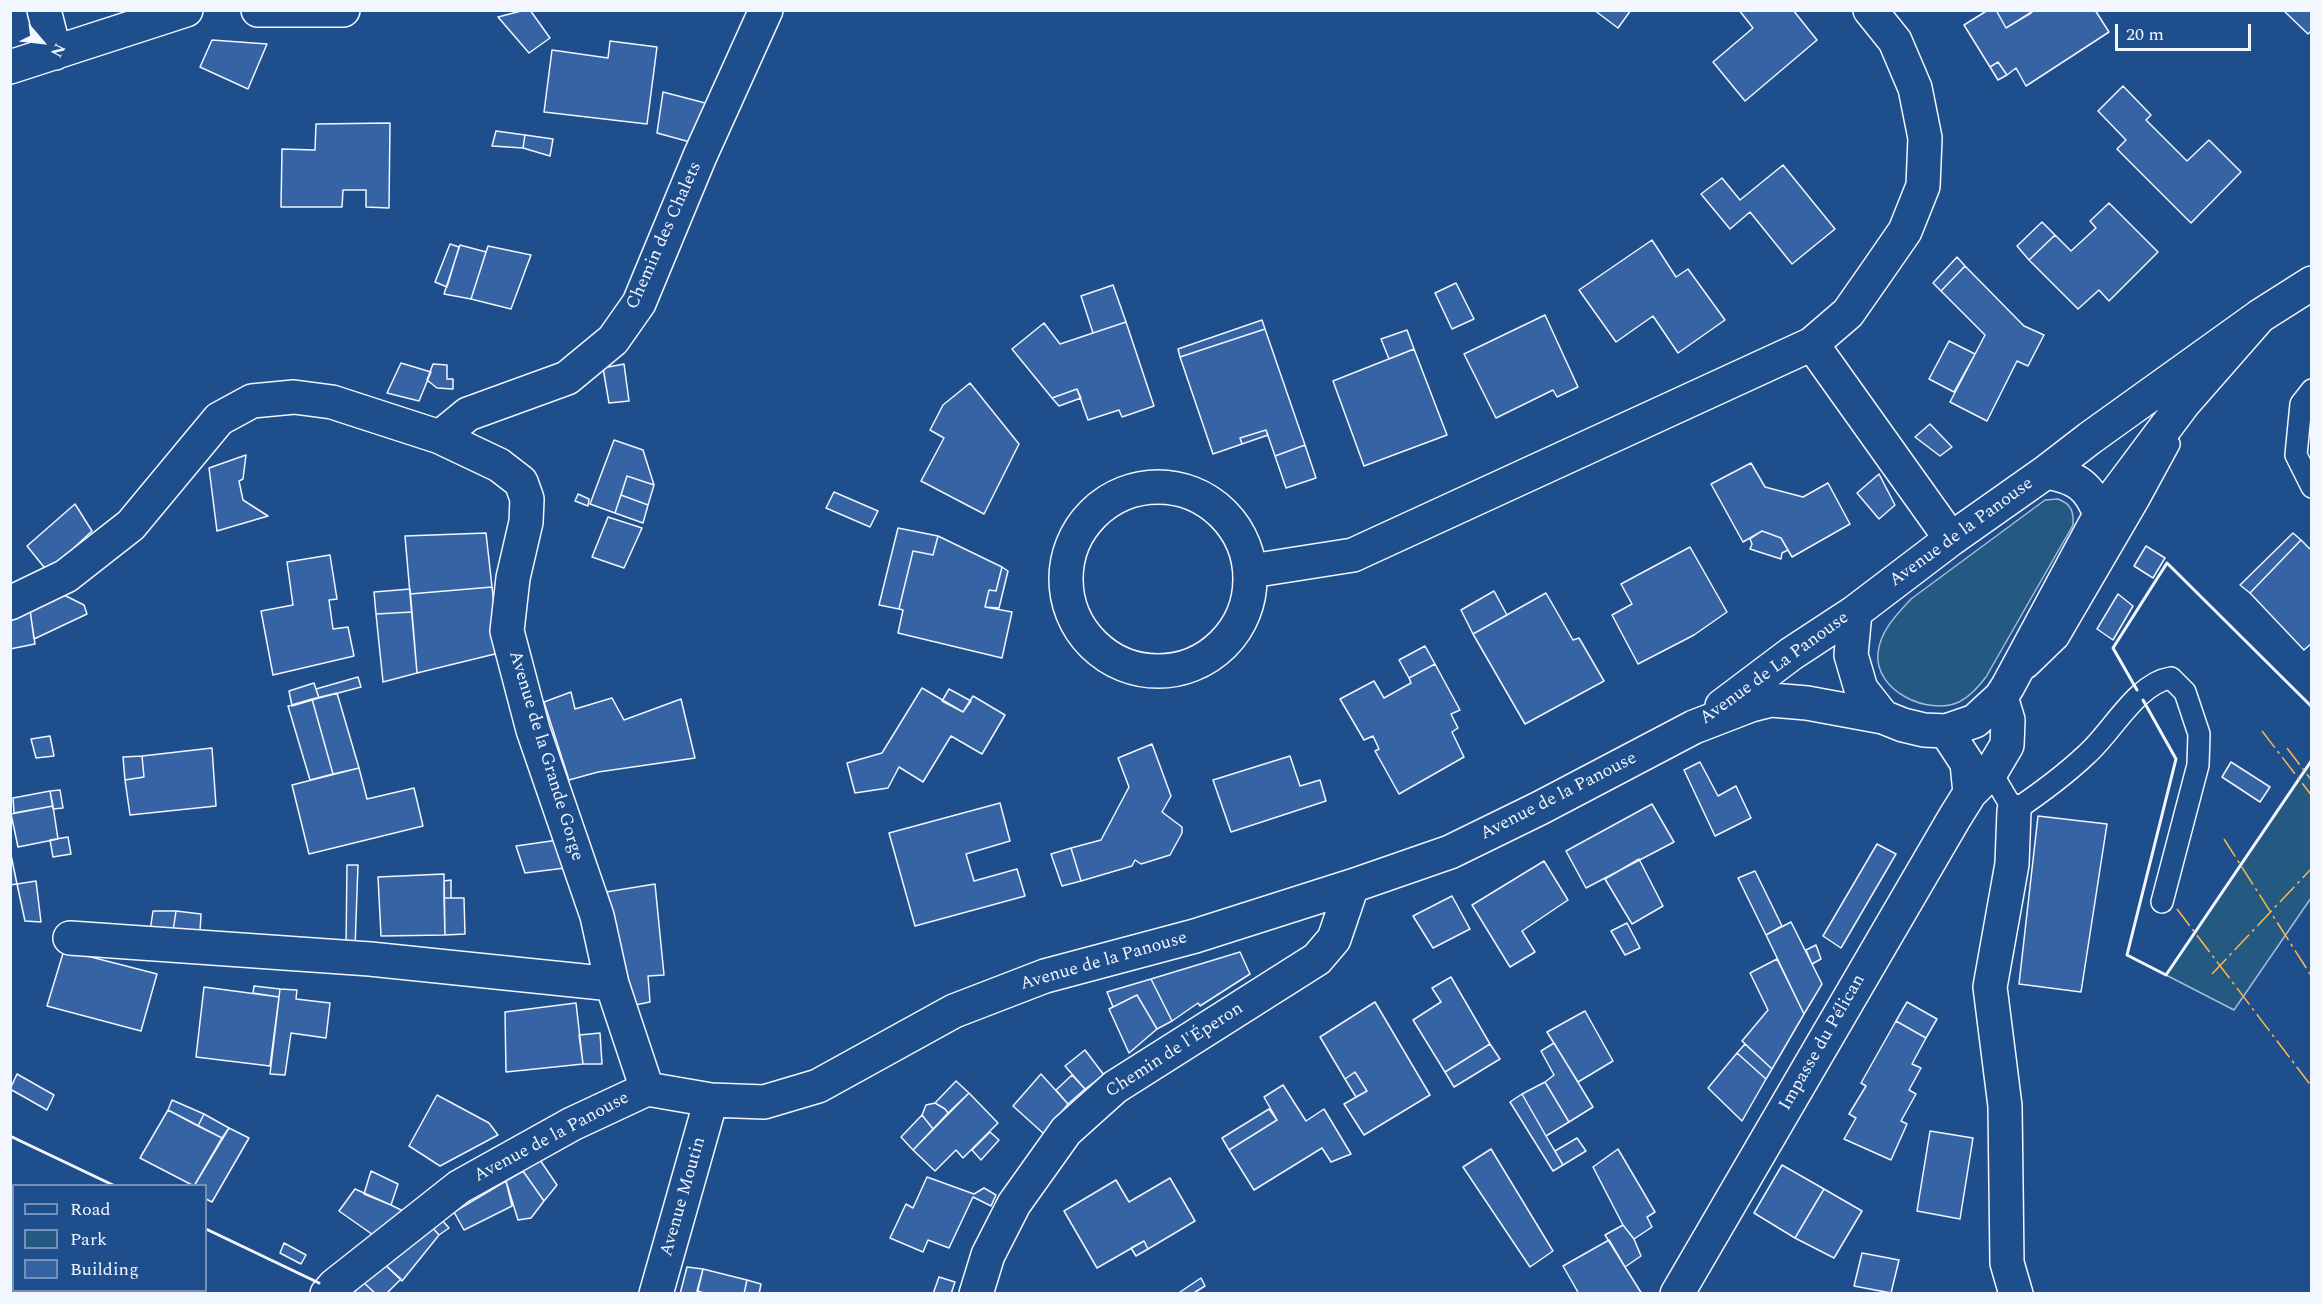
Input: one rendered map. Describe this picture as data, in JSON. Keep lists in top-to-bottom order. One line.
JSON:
{"streets":{"street":["Chemin des Chalets","Avenue de la Panouse","Avenue de La Panouse","Avenue de la Grande Gorge","Impasse du Pélican","Chemin de l'Éperon","Avenue Moutin"]},"crossings":[["Chemin des Chalets","Avenue de la Grande Gorge"],["Avenue de la Panouse","Avenue de La Panouse"],["Avenue de la Panouse","Avenue de la Grande Gorge"],["Avenue de la Panouse","Impasse du Pélican"],["Avenue de la Panouse","Chemin de l'Éperon"],["Avenue de la Panouse","Avenue Moutin"]],"legend":["Road","Park","Building"],"scale_bar":"20 m","north":"bottom right"}
